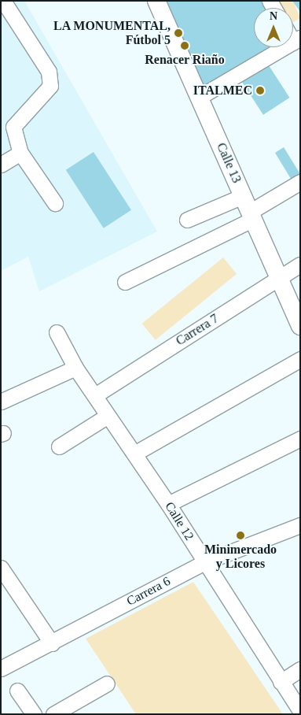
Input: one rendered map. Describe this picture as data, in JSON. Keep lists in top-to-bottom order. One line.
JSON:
{"streets":{"main road":["Calle 13"],"street":["Carrera 7","Calle 12","Carrera 6"]},"crossings":[["Calle 13","Carrera 7"],["Carrera 7","Calle 12"],["Calle 12","Carrera 6"]],"places":["LA MONUMENTAL, Fútbol 5","Renacer Riaño","ITALMEC","Minimercado y Licores"],"north":"top"}
